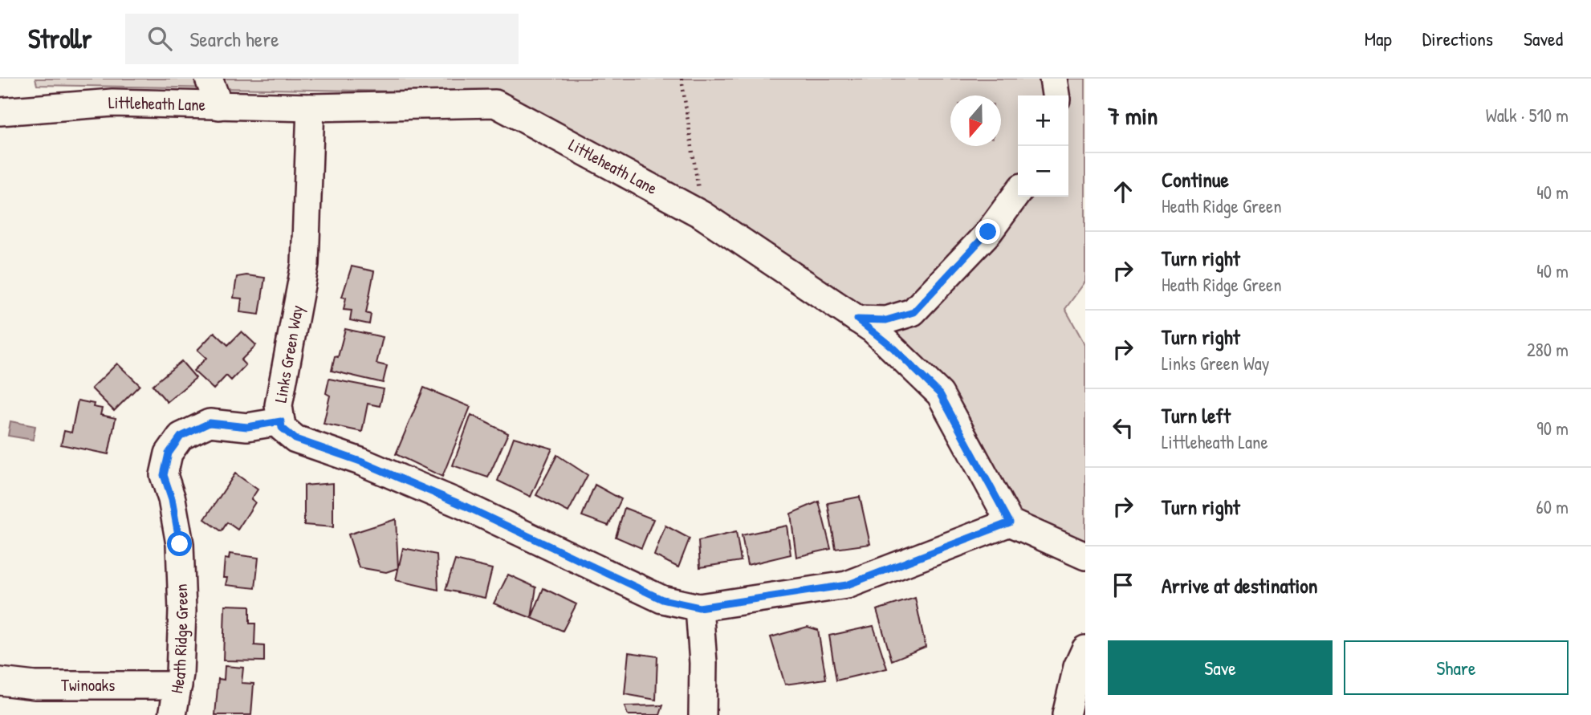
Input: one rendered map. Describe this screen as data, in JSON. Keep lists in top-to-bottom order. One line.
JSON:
{"streets":{"street":["Littleheath Lane","Links Green Way","Heath Ridge Green","Twinoaks"]},"crossings":[["Littleheath Lane","Links Green Way"],["Links Green Way","Heath Ridge Green"],["Heath Ridge Green","Twinoaks"]],"north":"bottom","page":{"header":"Strollr","search":"Search here","nav":["Map","Directions","Saved"],"heading":["7 min","Walk · 510 m"],"map_buttons":["+","−"],"list":[["Continue","Heath Ridge Green","40 m"],["Turn right","Heath Ridge Green","40 m"],["Turn right","Links Green Way","280 m"],["Turn left","Littleheath Lane","90 m"],["Turn right","60 m"],"Arrive at destination"],"buttons":["Save","Share"]}}
